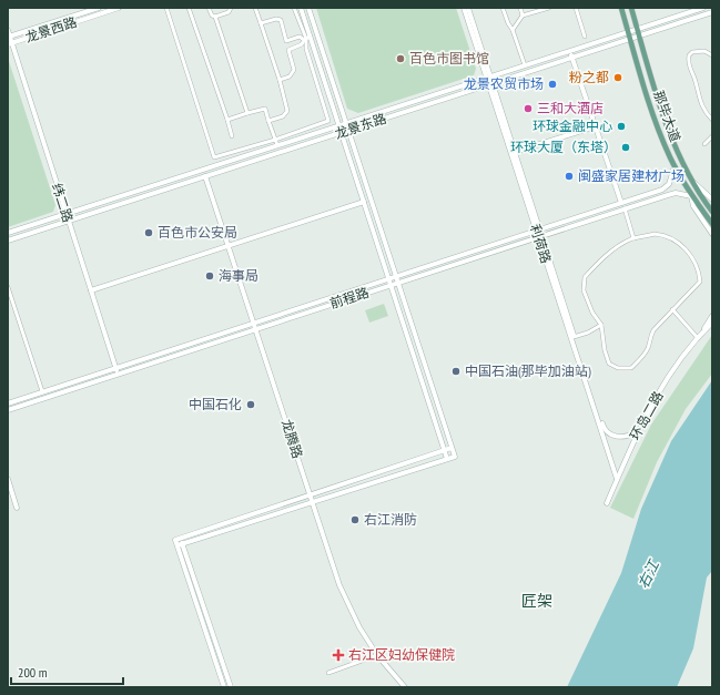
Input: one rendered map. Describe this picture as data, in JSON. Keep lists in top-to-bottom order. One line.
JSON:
{"streets":{"main road":["龙景西路","那毕大道","龙景东路","纬二路","利荷路","前程路","环岛二路","龙腾路"]},"crossings":[["龙景西路","纬二路"],["那毕大道","龙景东路"],["那毕大道","前程路"],["龙景东路","纬二路"],["龙景东路","利荷路"],["龙景东路","龙腾路"],["纬二路","前程路"],["利荷路","前程路"],["利荷路","环岛二路"],["前程路","龙腾路"]],"districts":["匠架"],"water":["右江"],"places":{"other":["百色市图书馆","粉之都","龙景农贸市场","三和大酒店","环球金融中心","环球大厦（东塔）","闽盛家居建材广场","百色市公安局","海事局","中国石油(那毕加油站)","中国石化","右江消防"],"health":["右江区妇幼保健院"]},"scale_bar":"200 m"}
